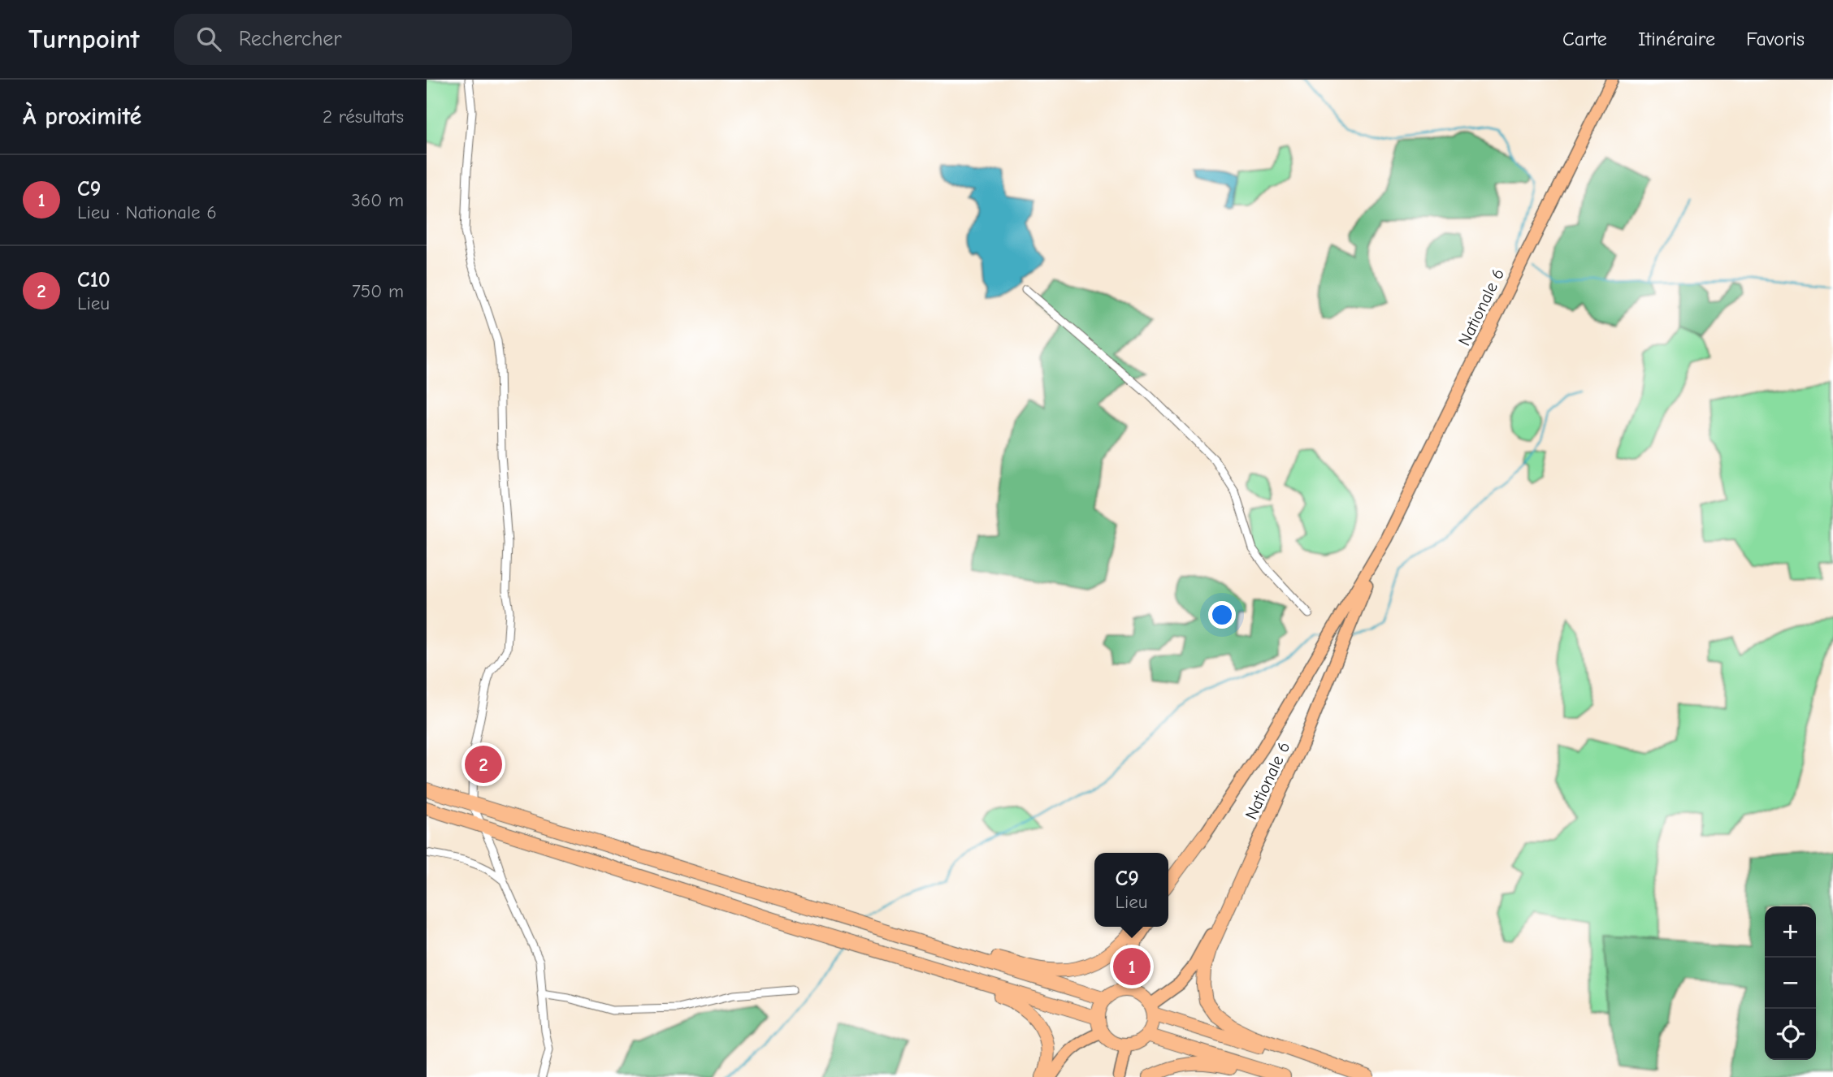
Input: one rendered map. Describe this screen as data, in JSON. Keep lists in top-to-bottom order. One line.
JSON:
{"streets":{"main road":["Nationale 6"]},"page":{"header":"Turnpoint","search":"Rechercher","nav":["Carte","Itinéraire","Favoris"],"heading":["À proximité","2 résultats"],"list":[{"mark":"1","name":"C9","note":"Lieu · Nationale 6","value":"360 m"},{"mark":"2","name":"C10","note":"Lieu","value":"750 m"}],"pins":["2","1"],"popup":["C9","Lieu"],"map_buttons":["+","−"]}}
